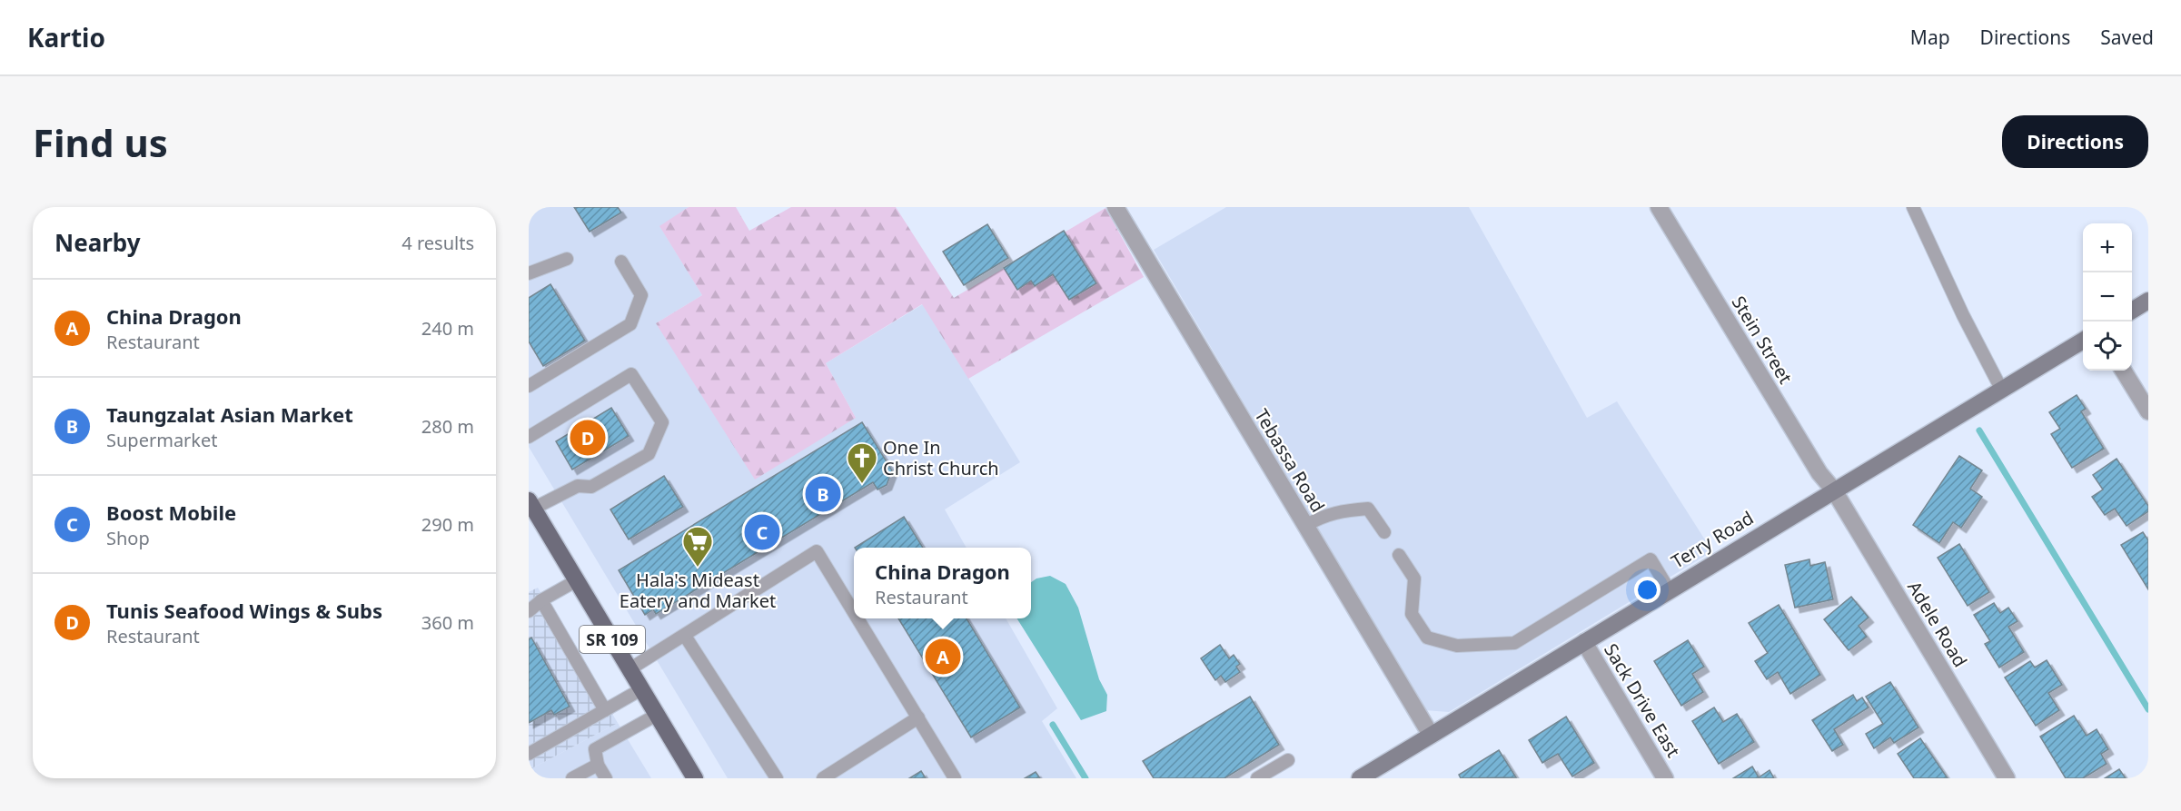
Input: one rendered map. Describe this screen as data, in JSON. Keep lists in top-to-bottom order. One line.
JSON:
{"streets":{"main road":["SR 109"],"street":["Stein Street","Tebassa Road","Terry Road","Adele Road","Sack Drive East"]},"crossings":[["Stein Street","Terry Road"],["Stein Street","Adele Road"],["Tebassa Road","Terry Road"],["Terry Road","Adele Road"],["Terry Road","Sack Drive East"]],"places":{"church":["One In Christ Church"],"supermarket":["Hala's Mideast Eatery and Market"]},"page":{"header":"Kartio","nav":["Map","Directions","Saved"],"buttons":"Directions","title":"Find us","heading":["Nearby","4 results"],"map_buttons":["+","−"],"list":[{"mark":"A","name":"China Dragon","note":"Restaurant","value":"240 m"},{"mark":"B","name":"Taungzalat Asian Market","note":"Supermarket","value":"280 m"},{"mark":"C","name":"Boost Mobile","note":"Shop","value":"290 m"},{"mark":"D","name":"Tunis Seafood Wings & Subs","note":"Restaurant","value":"360 m"}],"pins":["D","B","C","A"],"popup":["China Dragon","Restaurant"]}}
